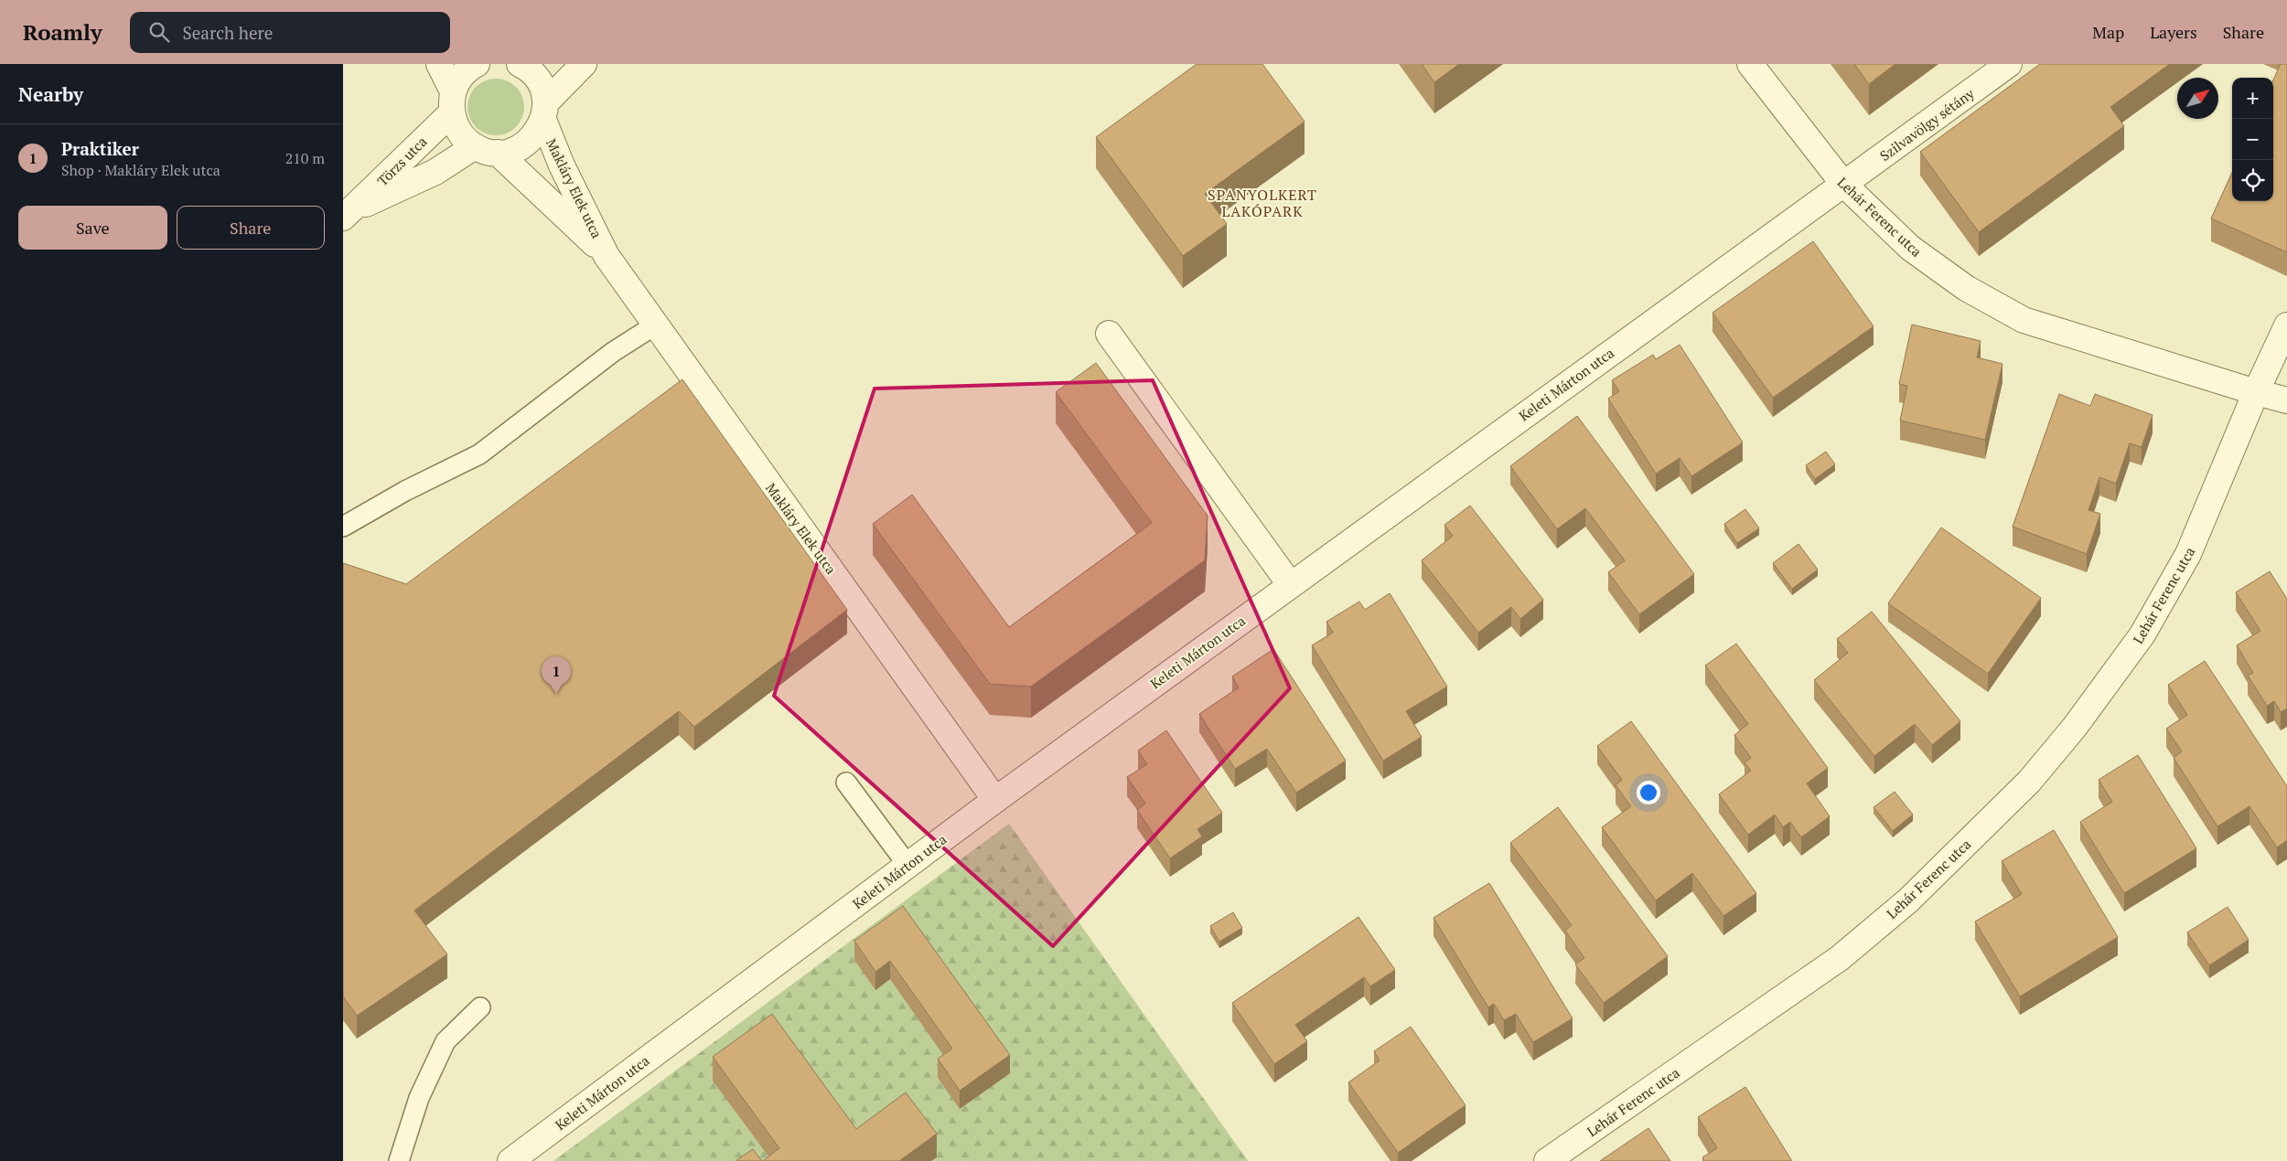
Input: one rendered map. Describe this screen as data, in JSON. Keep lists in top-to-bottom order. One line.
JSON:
{"streets":{"street":["Szilvavölgy sétány","Törzs utca","Makláry Elek utca","Lehár Ferenc utca","Keleti Márton utca"]},"crossings":[["Szilvavölgy sétány","Lehár Ferenc utca"],["Szilvavölgy sétány","Keleti Márton utca"],["Törzs utca","Makláry Elek utca"],["Makláry Elek utca","Keleti Márton utca"],["Lehár Ferenc utca","Keleti Márton utca"]],"districts":["SPANYOLKERT LAKÓPARK"],"north":"top right","page":{"header":"Roamly","search":"Search here","nav":["Map","Layers","Share"],"heading":"Nearby","map_buttons":["+","−"],"list":[{"mark":"1","name":"Praktiker","note":"Shop · Makláry Elek utca","value":"210 m"}],"buttons":["Save","Share"],"pins":"1"}}
